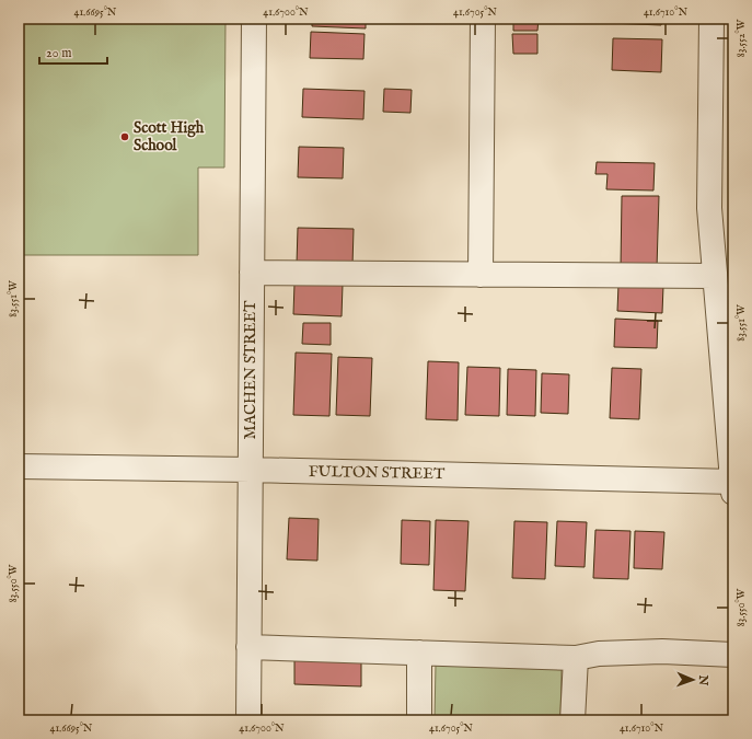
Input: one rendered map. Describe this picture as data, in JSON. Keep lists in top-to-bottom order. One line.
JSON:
{"streets":{"street":["MACHEN STREET","FULTON STREET"]},"crossings":[["MACHEN STREET","FULTON STREET"]],"places":["Scott High School"],"scale_bar":"20 m","north":"right","coordinates":["41.6695°N","41.6700°N","41.6705°N","41.6710°N","83.552°W","83.551°W","83.550°W"]}
